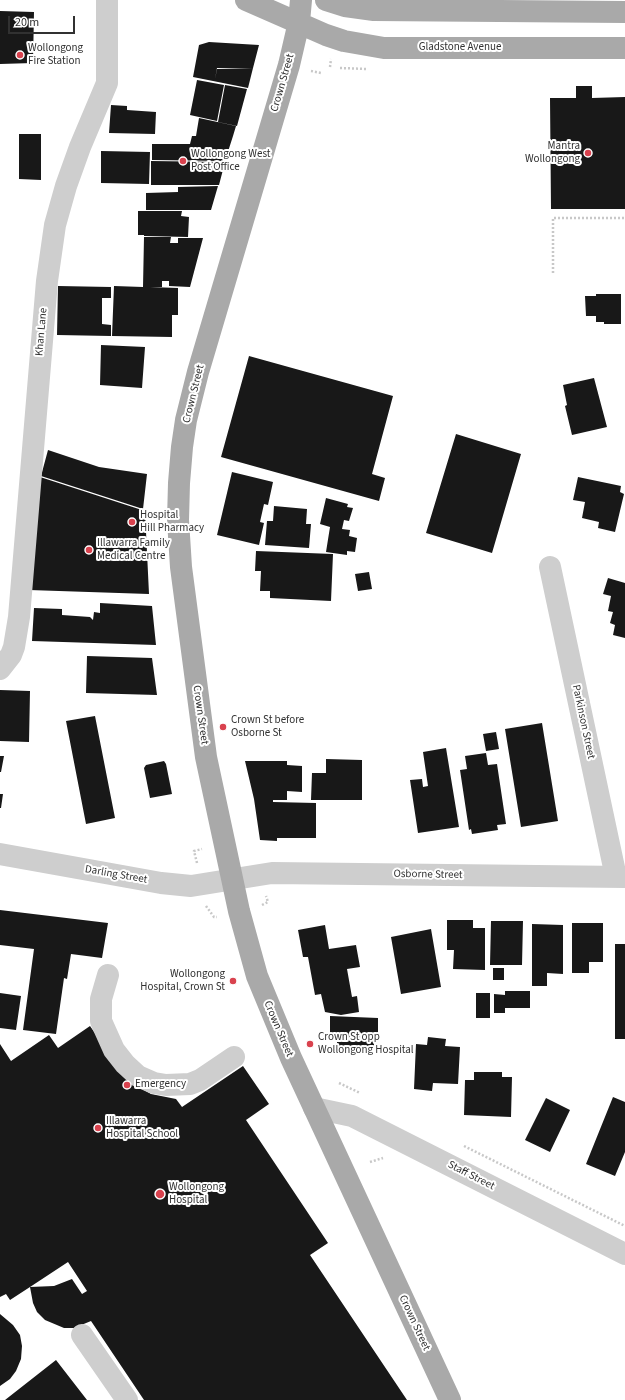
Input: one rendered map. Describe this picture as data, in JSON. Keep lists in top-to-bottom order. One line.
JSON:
{"streets":{"main road":["Gladstone Avenue","Crown Street"],"street":["Khan Lane","Parkinson Street","Darling Street","Osborne Street","Staff Street"]},"crossings":[["Gladstone Avenue","Crown Street"],["Crown Street","Darling Street"],["Crown Street","Osborne Street"],["Crown Street","Staff Street"],["Parkinson Street","Osborne Street"],["Darling Street","Osborne Street"]],"places":["Wollongong Fire Station","Mantra Wollongong","Wollongong West Post Office","Hospital Hill Pharmacy","Illawarra Family Medical Centre","Crown St before Osborne St","Wollongong Hospital, Crown St","Crown St opp Wollongong Hospital","Emergency","Illawarra Hospital School","Wollongong Hospital"],"scale_bar":"20 m"}
